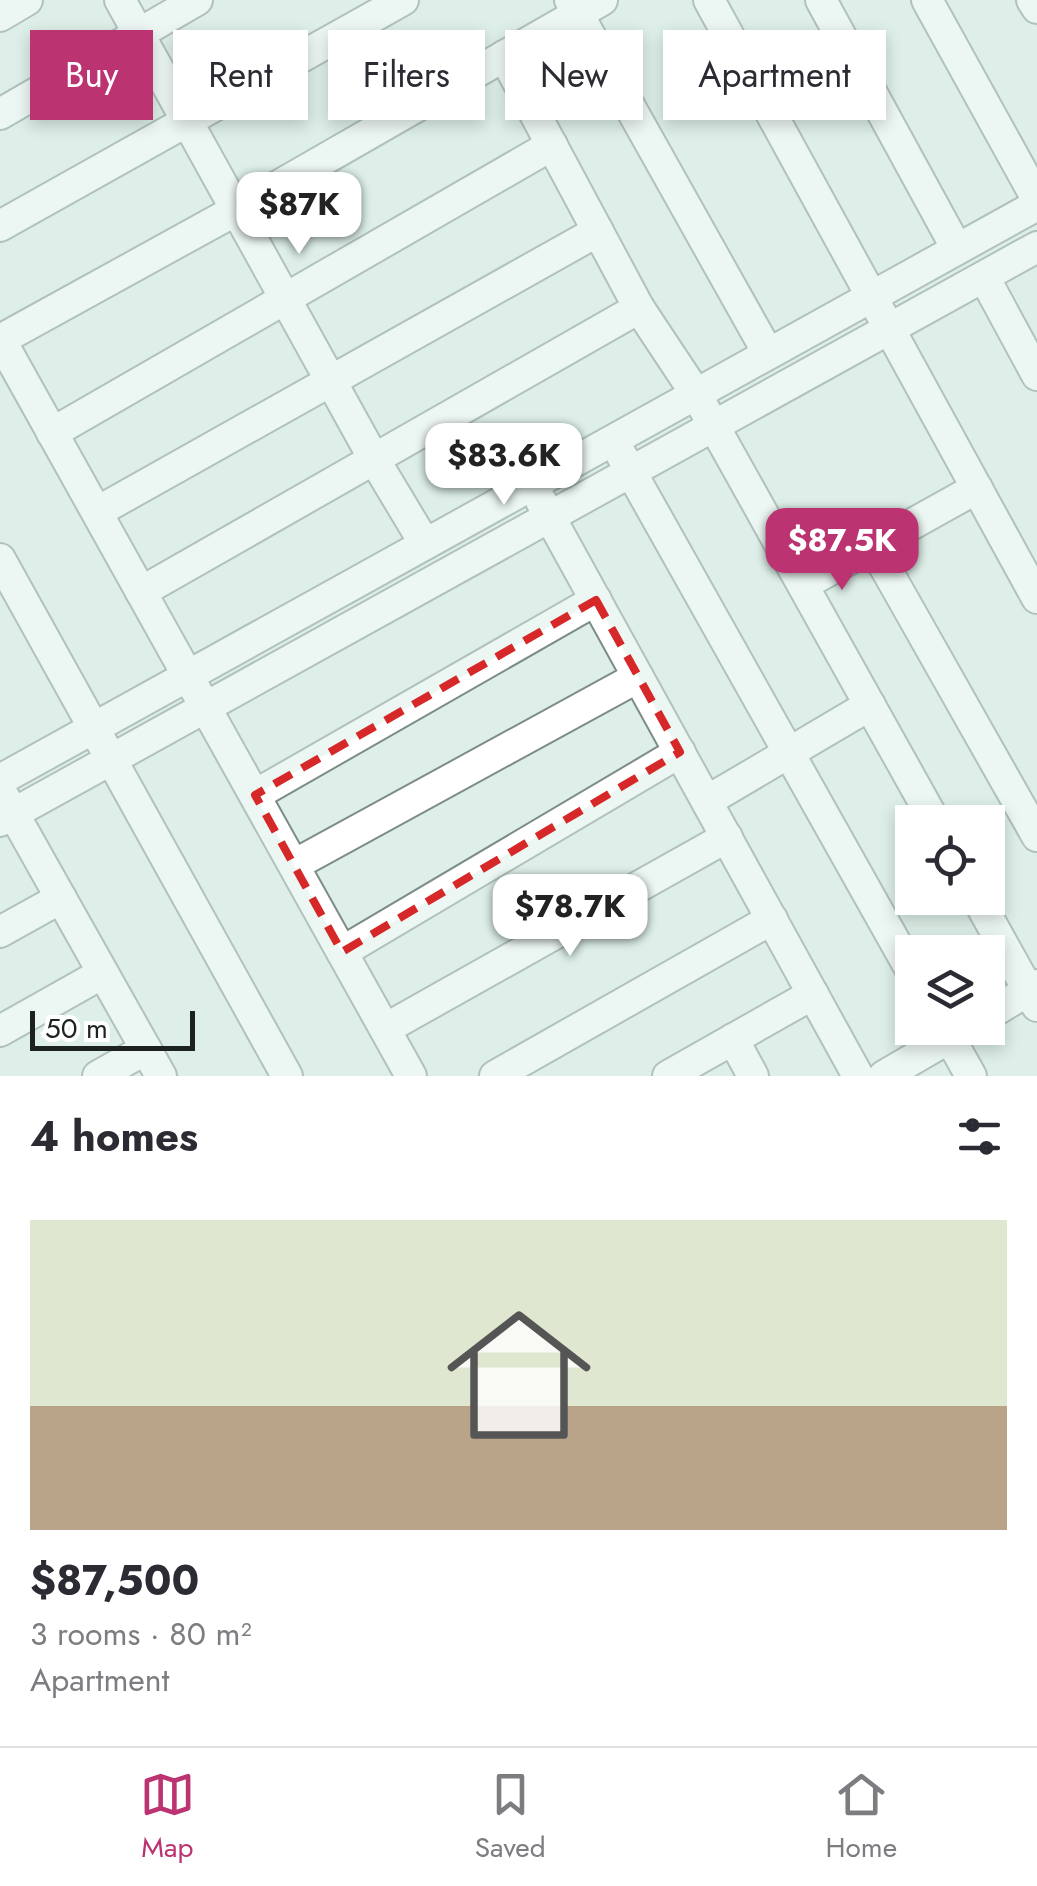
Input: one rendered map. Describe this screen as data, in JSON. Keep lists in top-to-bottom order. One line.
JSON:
{"scale_bar":"50 m","page":{"chip":["Buy","Rent","Filters","New","Apartment"],"price":["$87K","$83.6K","$87.5K","$78.7K"],"scale":"50 m","heading":"4 homes","list":[{"name":"$87,500","note":"3 rooms · 80 m² · Apartment"}],"tabs":["Map","Saved","Home"]}}
